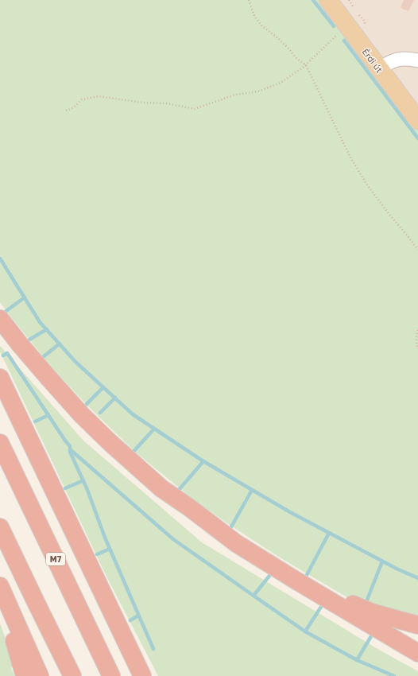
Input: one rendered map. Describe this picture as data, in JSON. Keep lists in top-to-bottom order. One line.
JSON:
{"streets":{"highway":["M7"],"main road":["Érdi út"]}}
